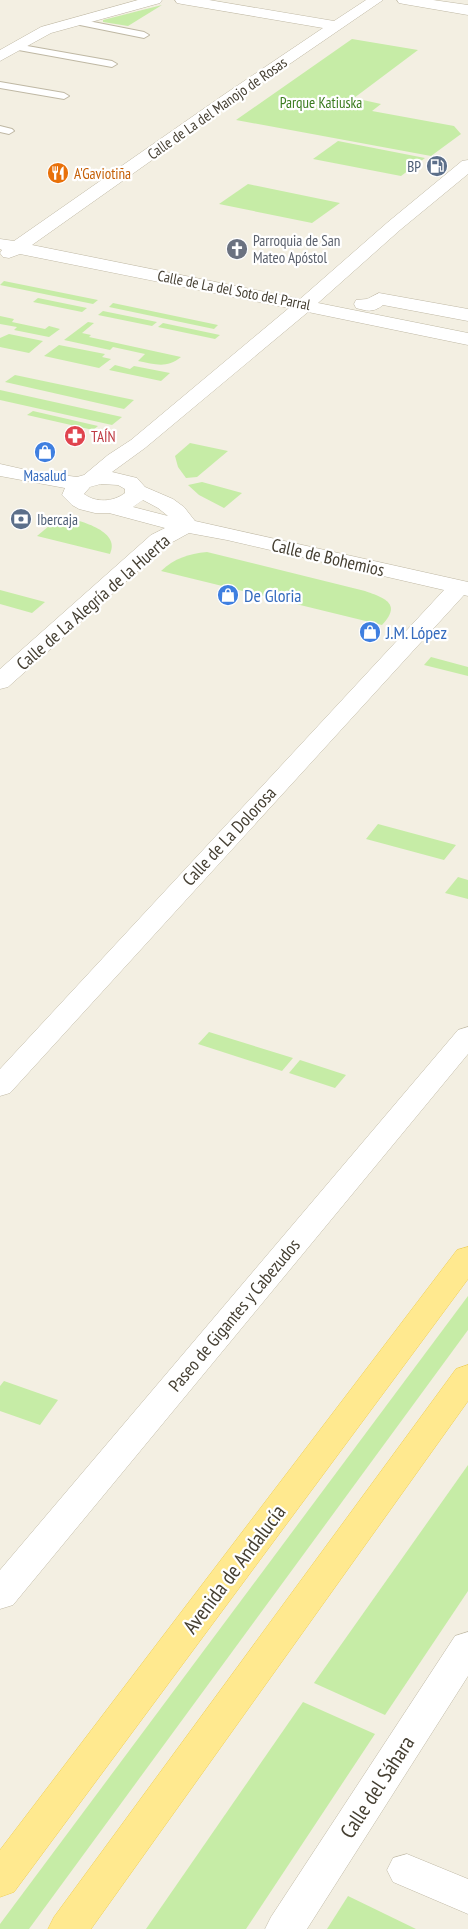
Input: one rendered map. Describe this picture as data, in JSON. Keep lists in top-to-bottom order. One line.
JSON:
{"streets":{"main road":["Avenida de Andalucía"],"street":["Calle de La del Manojo de Rosas","Calle de La del Soto del Parral","Calle de Bohemios","Calle de La Alegría de la Huerta","Calle de La Dolorosa","Paseo de Gigantes y Cabezudos","Calle del Sáhara"]},"crossings":[["Calle de La del Manojo de Rosas","Calle de La del Soto del Parral"],["Calle de Bohemios","Calle de La Alegría de la Huerta"],["Calle de Bohemios","Calle de La Dolorosa"]],"parks":["Parque Katiuska"],"places":{"fuel station":["BP"],"restaurant":["A'Gaviotiña"],"church":["Parroquia de San Mateo Apóstol"],"pharmacy":["TAÍN"],"shop":["Masalud","De Gloria","J.M. López"],"bank":["Ibercaja"]}}
